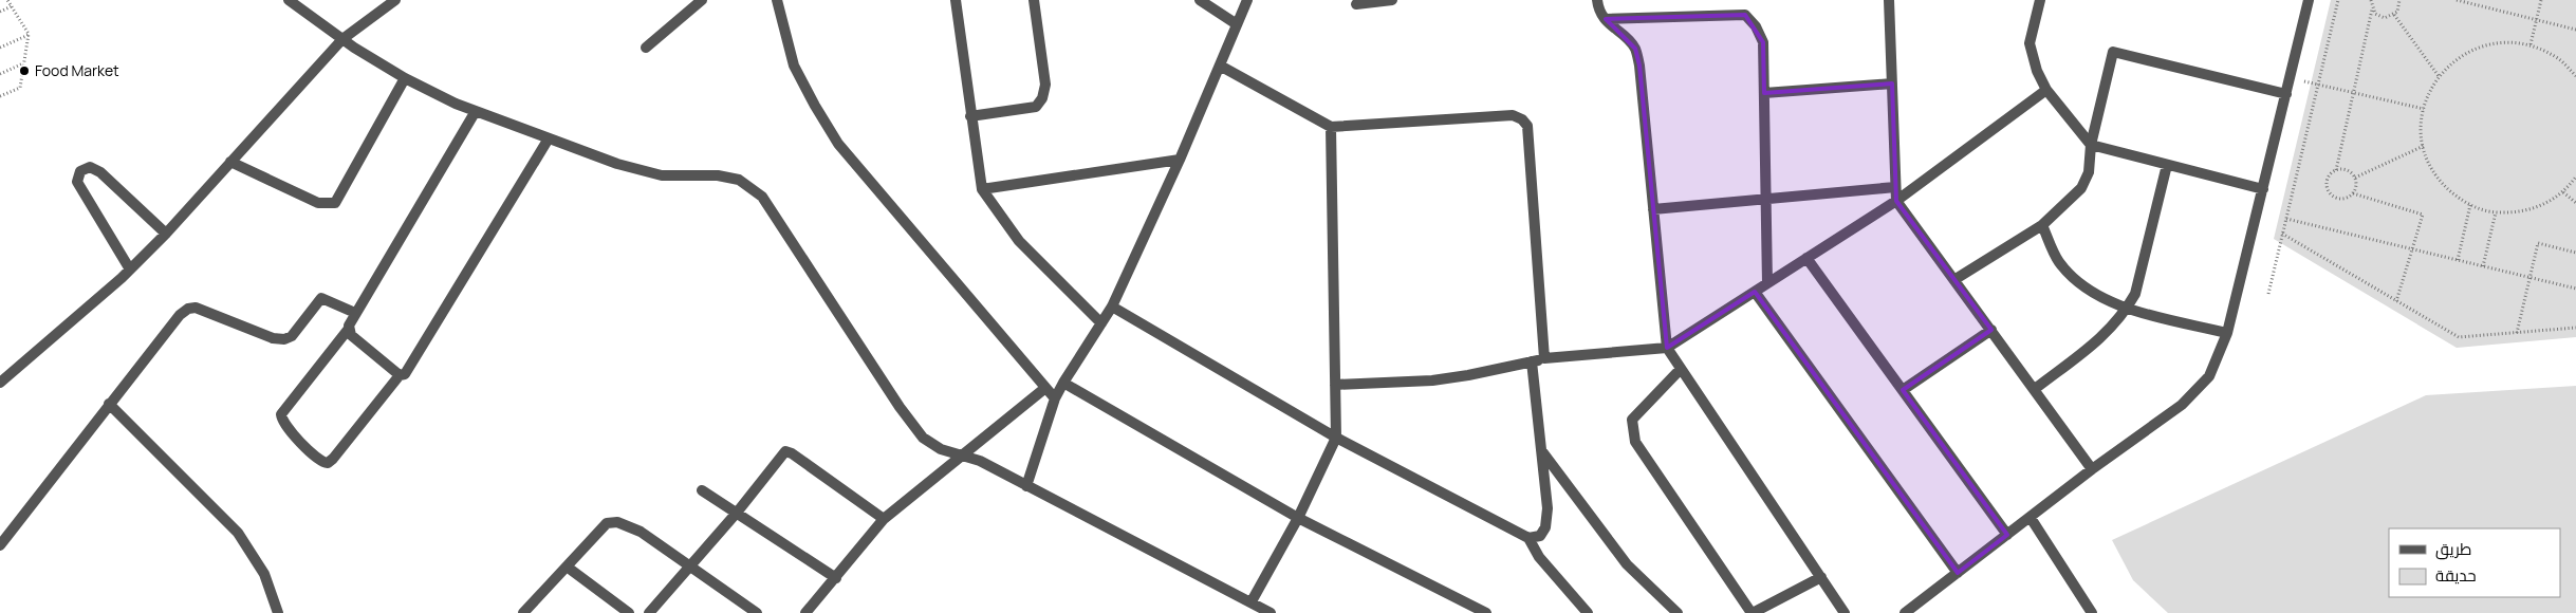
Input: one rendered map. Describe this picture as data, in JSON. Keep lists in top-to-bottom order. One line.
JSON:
{"places":["Food Market"],"legend":["طريق","حديقة"]}
